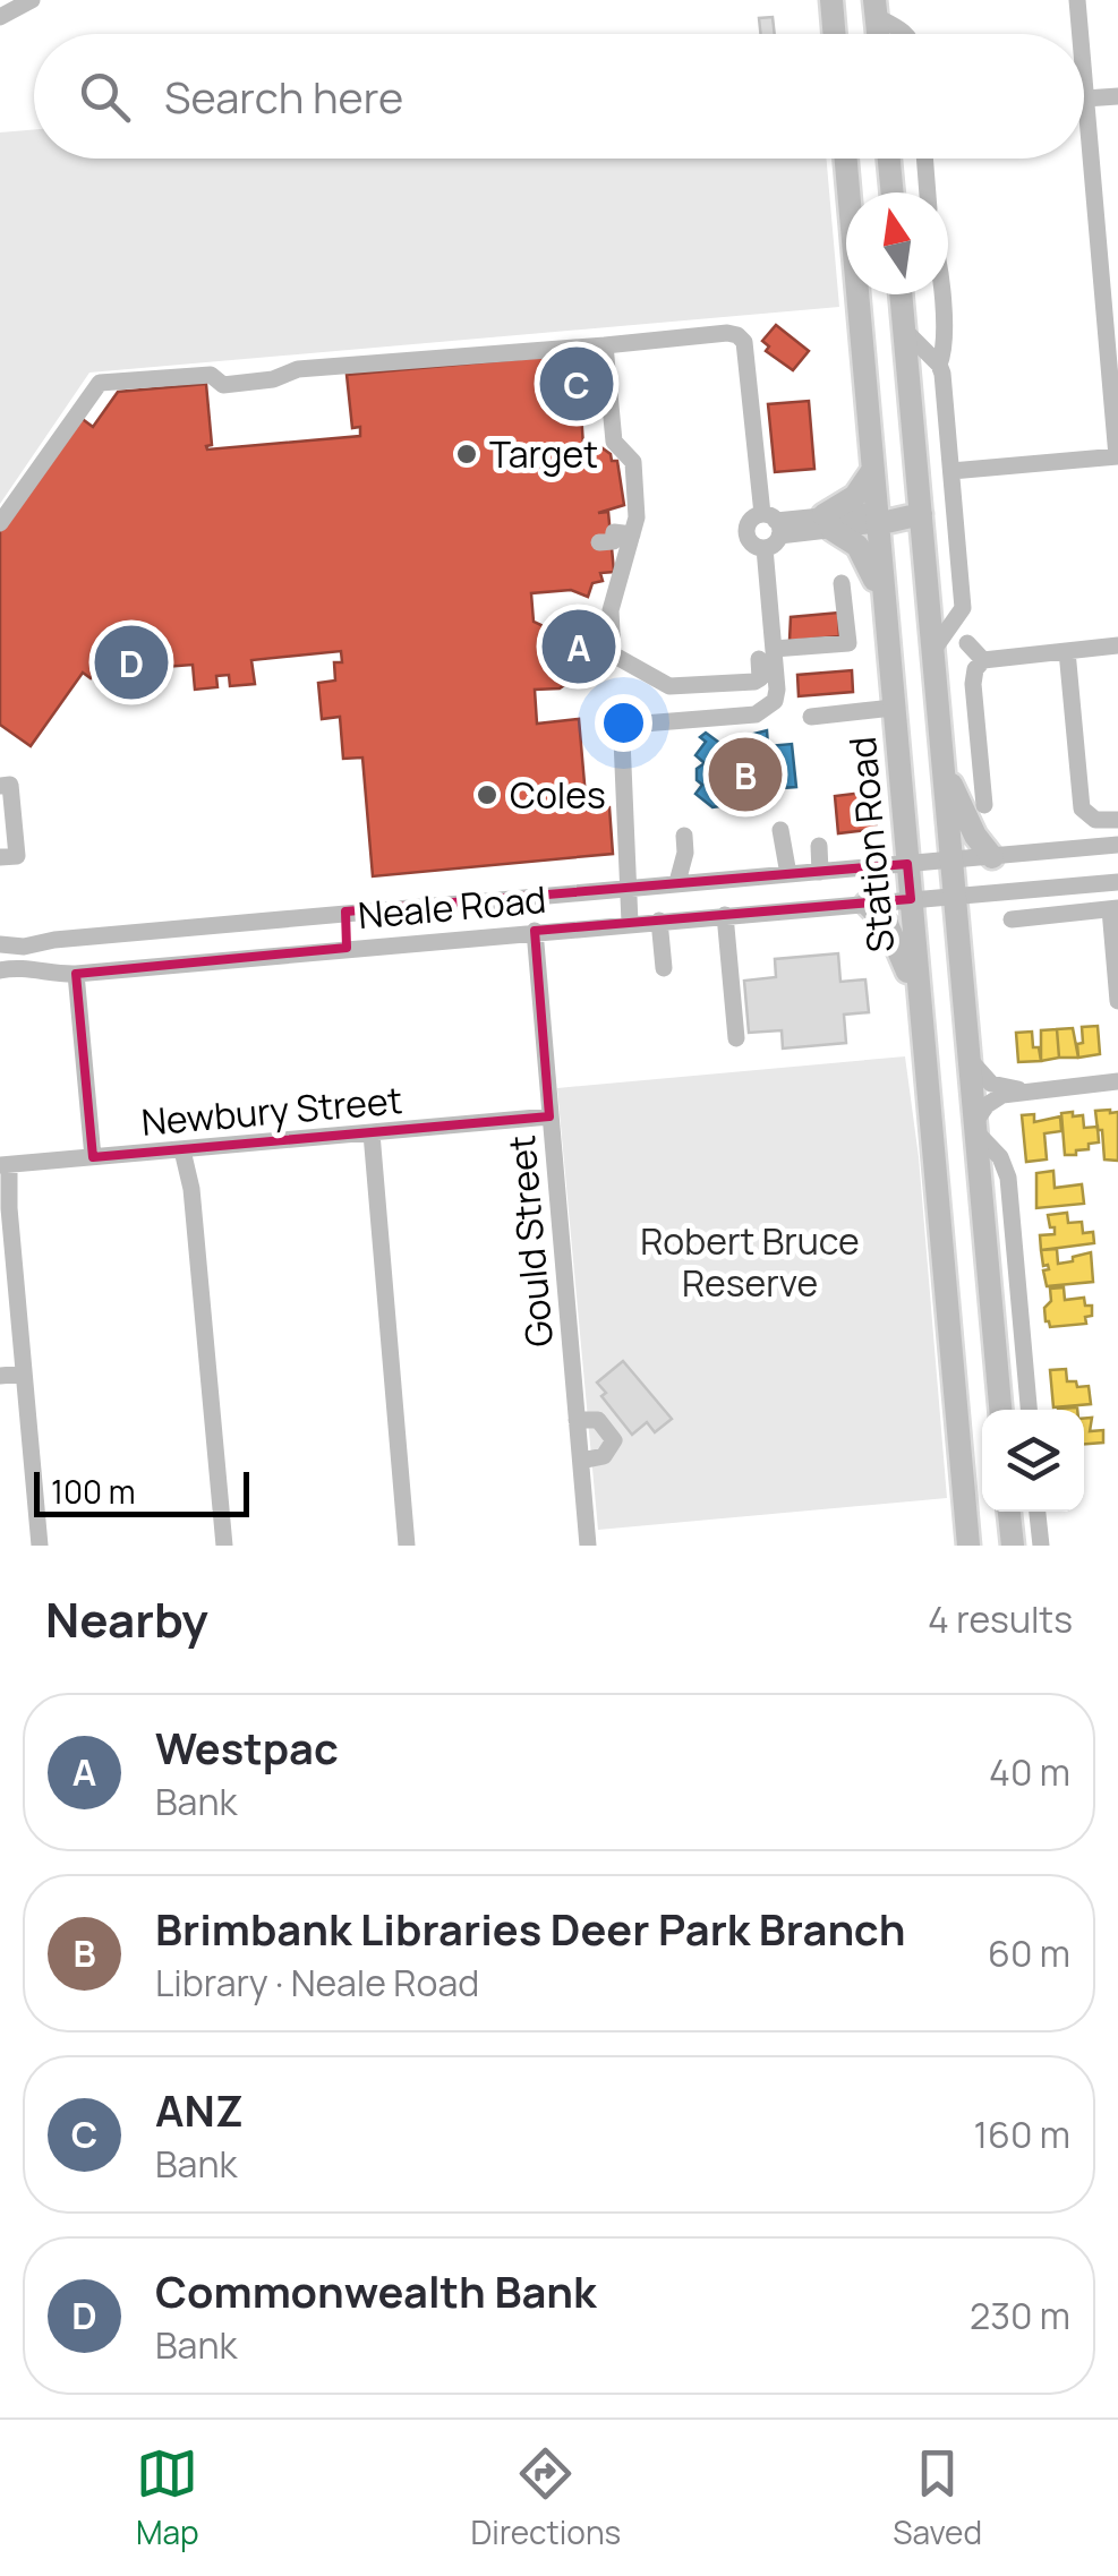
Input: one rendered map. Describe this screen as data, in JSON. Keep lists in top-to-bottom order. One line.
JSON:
{"streets":{"main road":["Station Road"],"street":["Neale Road","Newbury Street","Gould Street"]},"crossings":[["Station Road","Neale Road"],["Neale Road","Gould Street"],["Newbury Street","Gould Street"]],"parks":["Robert Bruce Reserve"],"places":["Target","Coles"],"scale_bar":"100 m","north":"top","page":{"search":"Search here","pins":["C","A","D","B"],"scale":"100 m","heading":["Nearby","4 results"],"list":[{"mark":"A","name":"Westpac","note":"Bank","value":"40 m"},{"mark":"B","name":"Brimbank Libraries Deer Park Branch","note":"Library · Neale Road","value":"60 m"},{"mark":"C","name":"ANZ","note":"Bank","value":"160 m"},{"mark":"D","name":"Commonwealth Bank","note":"Bank","value":"230 m"}],"nav":["Map","Directions","Saved"]}}
